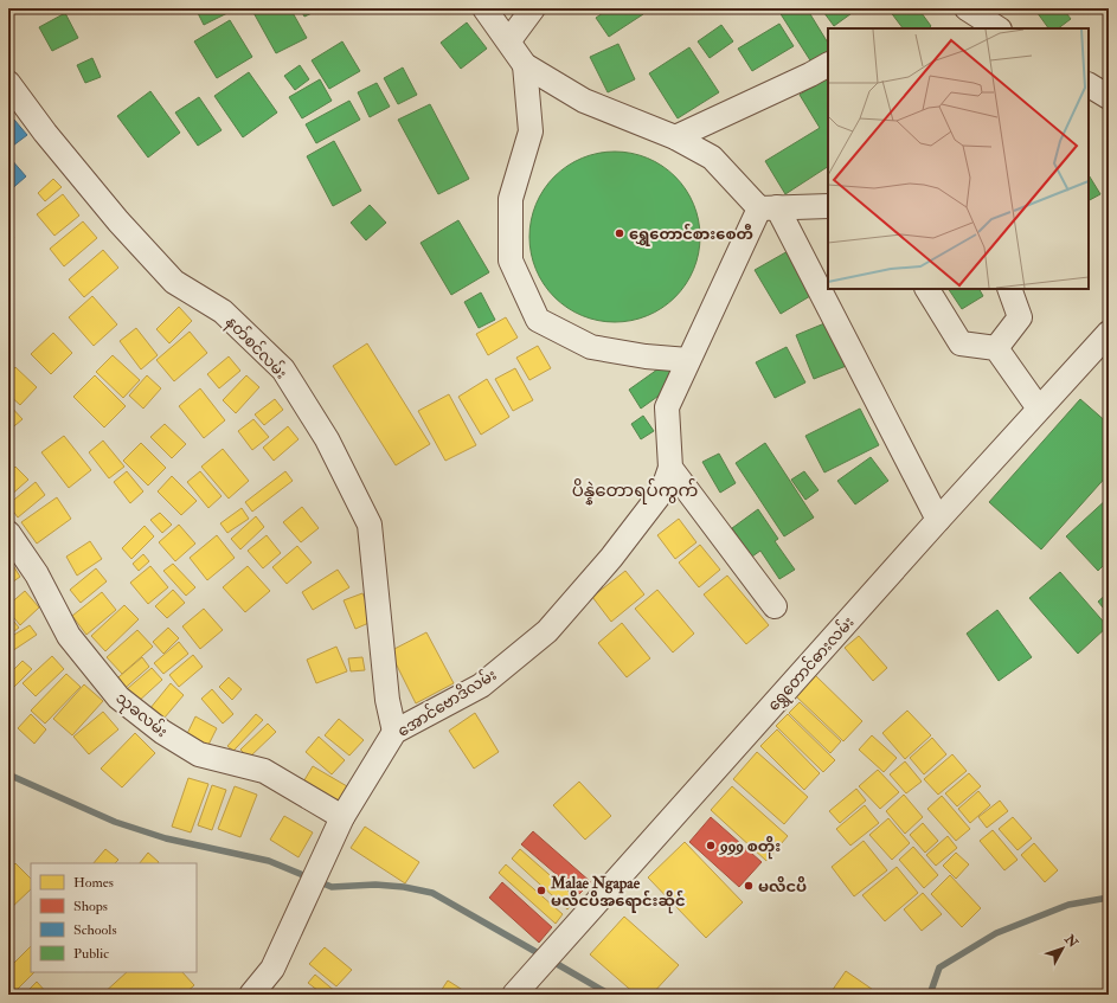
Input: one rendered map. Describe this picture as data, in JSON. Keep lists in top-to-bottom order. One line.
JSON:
{"streets":{"street":["နတ်စင်လမ်း","ရွှေတောင်ဓားလမ်း","အောင်ဗောဒိလမ်း","သုခလမ်း"]},"crossings":[["နတ်စင်လမ်း","အောင်ဗောဒိလမ်း"],["အောင်ဗောဒိလမ်း","သုခလမ်း"]],"districts":["ပိန္နဲတောရပ်ကွက်"],"places":["ရွှေတောင်စားစေတီ","999 စတိုး","မလိငပိ","Malae Ngapae မလိငပိအရောင်းဆိုင်"],"legend":["Homes","Shops","Schools","Public"],"north":"top right"}
